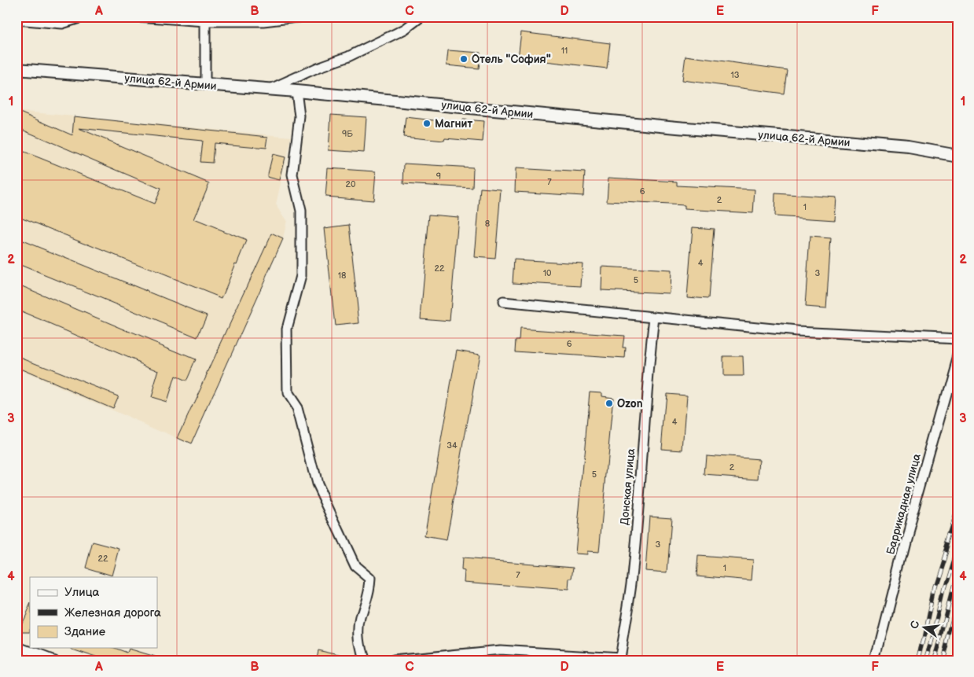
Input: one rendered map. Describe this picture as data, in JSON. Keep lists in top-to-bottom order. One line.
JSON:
{"streets":{"street":["улица 62-й Армии","Донская улица","Баррикадная улица"]},"places":["Отель \"София\"","Магнит","Ozon"],"house_numbers":["11","13","9Б","9","7","20","6","2","1","8","4","22","10","3","18","5","6","4","34","2","5","3","22","1","7"],"legend":["Улица","Железная дорога","Здание"],"north":"left","grid":{"columns":["A","B","C","D","E","F"],"rows":["1","2","3","4"]}}
